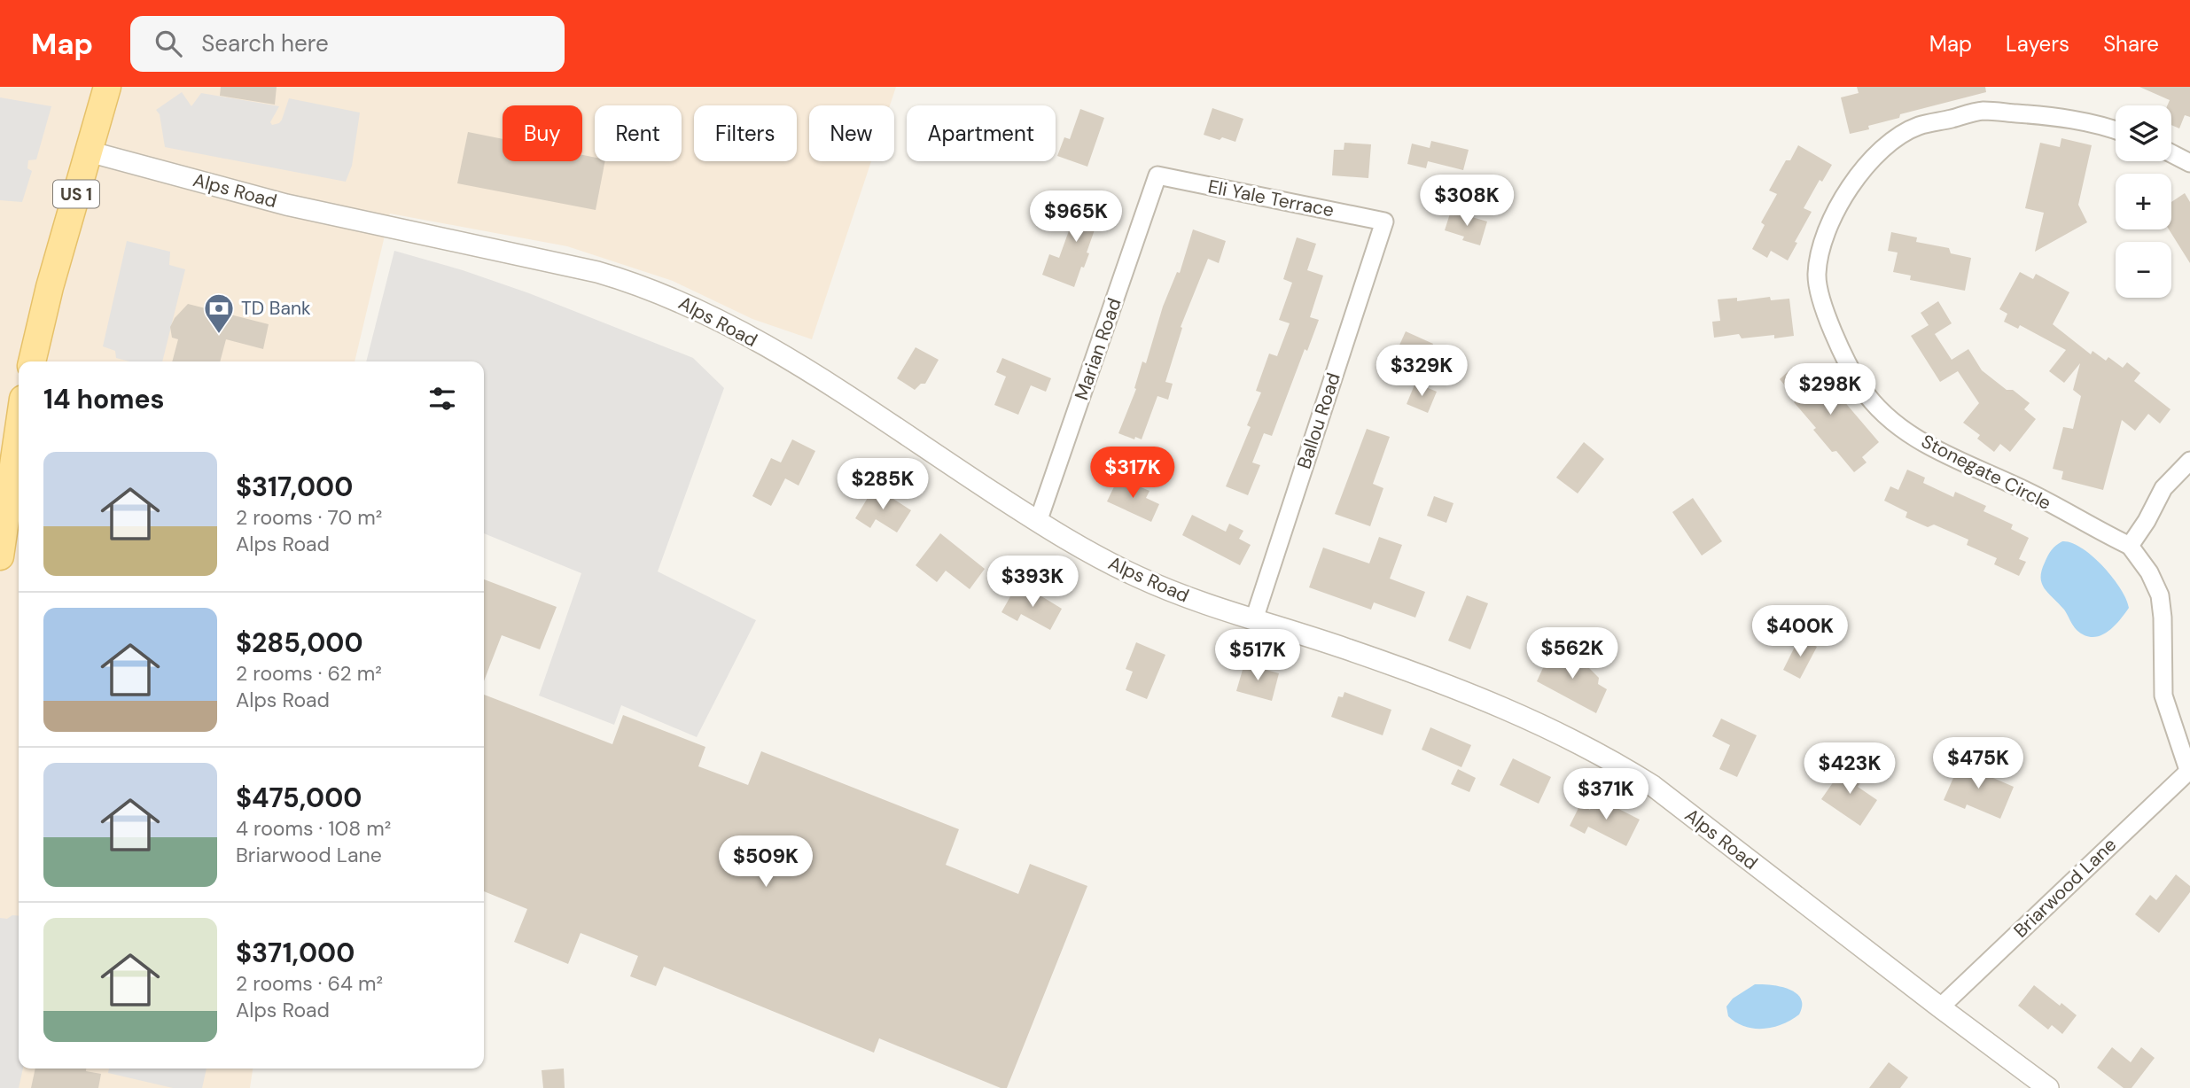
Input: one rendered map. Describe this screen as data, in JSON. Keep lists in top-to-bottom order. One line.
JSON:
{"streets":{"main road":["US 1"],"street":["Alps Road","Eli Yale Terrace","Marian Road","Ballou Road","Stonegate Circle","Briarwood Lane"]},"crossings":[["Alps Road","US 1"],["Alps Road","Marian Road"],["Alps Road","Ballou Road"],["Alps Road","Briarwood Lane"],["Eli Yale Terrace","Marian Road"],["Eli Yale Terrace","Ballou Road"]],"places":{"bank":["TD Bank"]},"page":{"header":"Map","search":"Search here","nav":["Map","Layers","Share"],"map_buttons":["+","−"],"chip":["Buy","Rent","Filters","New","Apartment"],"price":["$308K","$965K","$329K","$298K","$317K","$285K","$393K","$400K","$562K","$517K","$475K","$423K","$371K","$509K"],"heading":"14 homes","list":[{"name":"$317,000","note":"2 rooms · 70 m² · Alps Road"},{"name":"$285,000","note":"2 rooms · 62 m² · Alps Road"},{"name":"$475,000","note":"4 rooms · 108 m² · Briarwood Lane"},{"name":"$371,000","note":"2 rooms · 64 m² · Alps Road"}]}}
